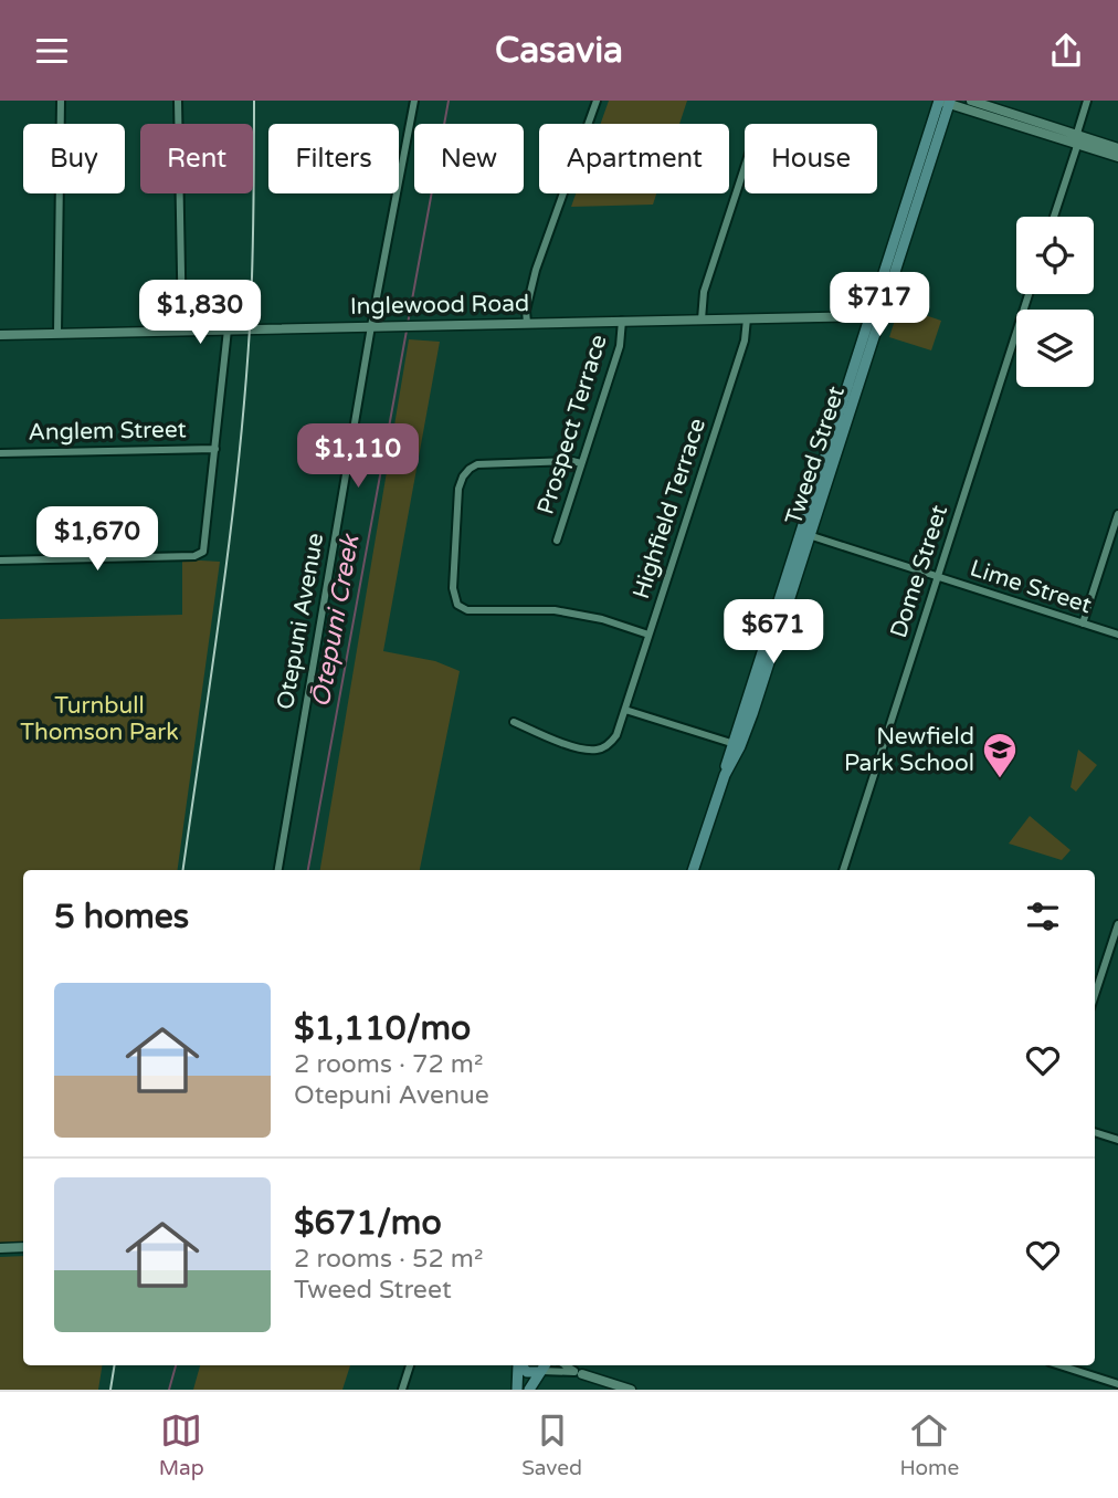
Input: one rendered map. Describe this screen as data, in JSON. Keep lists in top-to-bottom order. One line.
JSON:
{"streets":{"main road":["Tweed Street"],"street":["Inglewood Road","Prospect Terrace","Anglem Street","Highfield Terrace","Dome Street","Lime Street","Otepuni Avenue"]},"crossings":[["Inglewood Road","Prospect Terrace"],["Inglewood Road","Tweed Street"],["Inglewood Road","Highfield Terrace"],["Inglewood Road","Otepuni Avenue"],["Tweed Street","Lime Street"],["Dome Street","Lime Street"]],"water":["Ōtepuni Creek"],"parks":["Turnbull Thomson Park"],"places":{"school or university":["Newfield Park School"]},"page":{"header":"Casavia","chip":["Buy","Rent","Filters","New","Apartment","House"],"price":["$717","$1,830","$1,110","$1,670","$671"],"heading":"5 homes","list":[{"name":"$1,110/mo","note":"2 rooms · 72 m² · Otepuni Avenue"},{"name":"$671/mo","note":"2 rooms · 52 m² · Tweed Street"}],"tabs":["Map","Saved","Home"]}}
